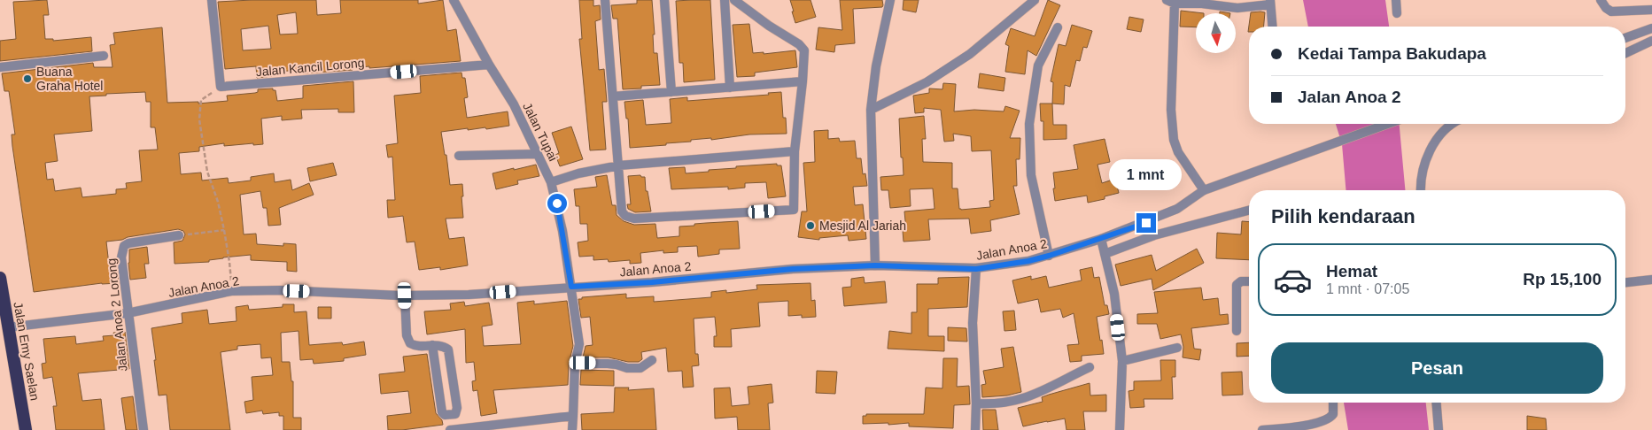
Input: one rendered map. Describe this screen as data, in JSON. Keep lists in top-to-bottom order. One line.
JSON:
{"streets":{"highway":["Jalan Emy Saelan"],"street":["Jalan Kancil Lorong","Jalan Tupai","Jalan Anoa 2","Jalan Anoa 2 Lorong"]},"crossings":[["Jalan Kancil Lorong","Jalan Tupai"],["Jalan Tupai","Jalan Anoa 2"],["Jalan Anoa 2","Jalan Anoa 2 Lorong"],["Jalan Anoa 2","Jalan Emy Saelan"]],"places":["Buana Graha Hotel","Mesjid Al Jariah"],"north":"bottom","page":{"banner":["Kedai Tampa Bakudapa","Jalan Anoa 2"],"bubble":"1 mnt","heading":"Pilih kendaraan","list":[{"name":"Hemat","note":"1 mnt · 07:05","value":"Rp 15,100"}],"buttons":"Pesan"}}
